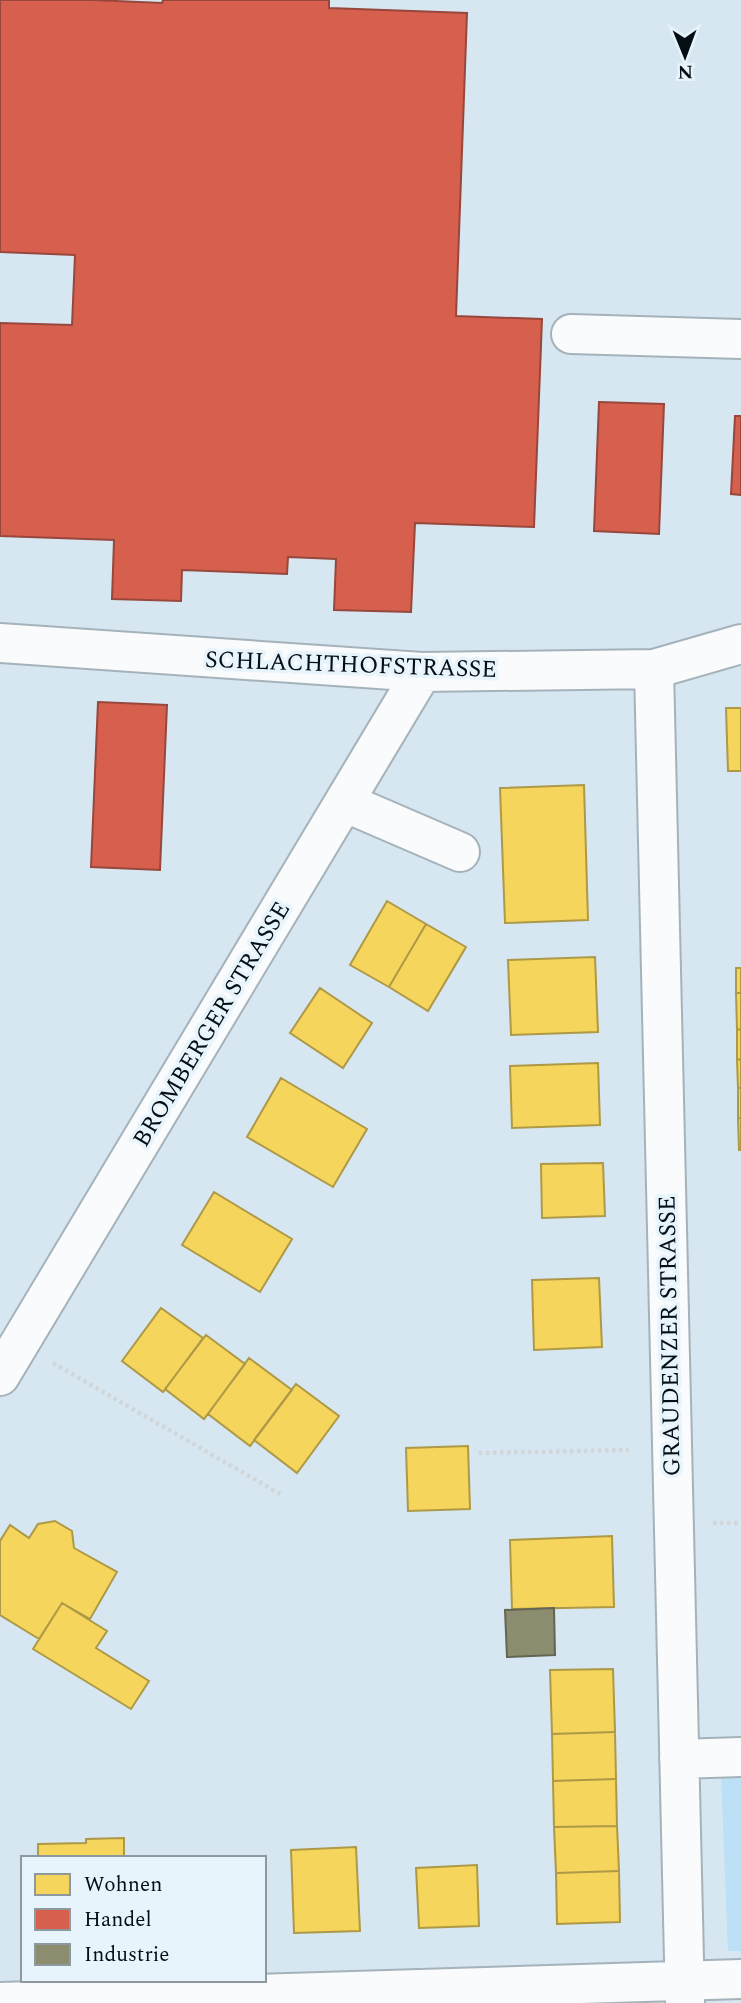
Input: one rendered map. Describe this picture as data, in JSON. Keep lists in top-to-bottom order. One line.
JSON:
{"streets":{"street":["SCHLACHTHOFSTRASSE","BROMBERGER STRASSE","GRAUDENZER STRASSE"]},"crossings":[["SCHLACHTHOFSTRASSE","BROMBERGER STRASSE"],["SCHLACHTHOFSTRASSE","GRAUDENZER STRASSE"]],"legend":["Wohnen","Handel","Industrie"],"north":"bottom"}
